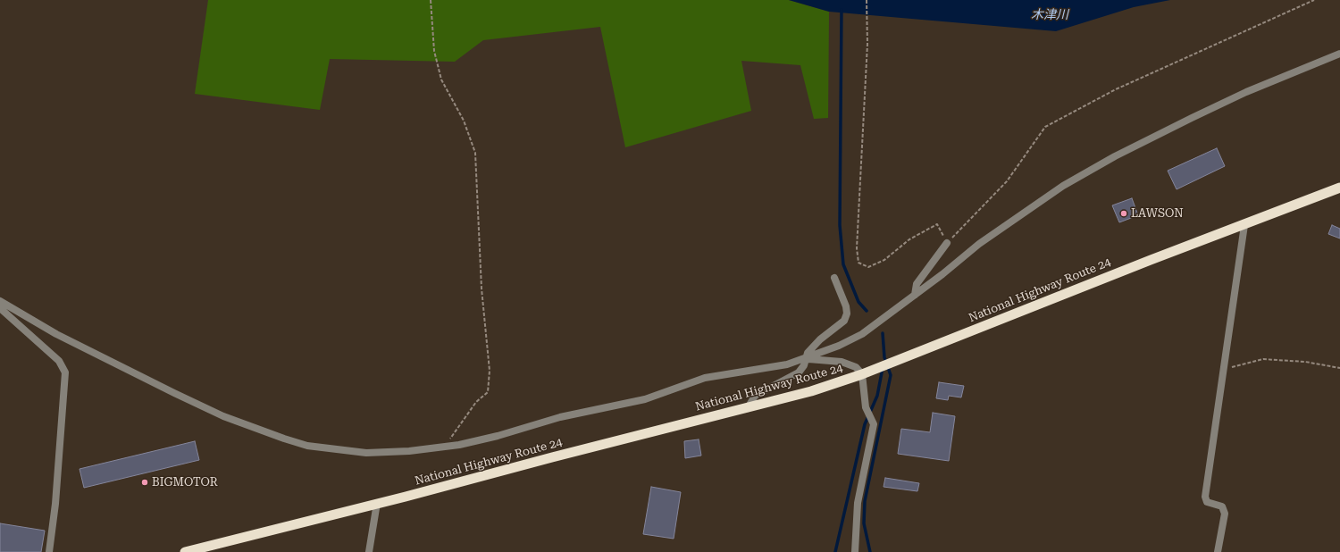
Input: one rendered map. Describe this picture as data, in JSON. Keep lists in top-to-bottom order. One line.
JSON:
{"streets":{"highway":["National Highway Route 24"]},"water":["木津川"],"places":["LAWSON","BIGMOTOR"]}
